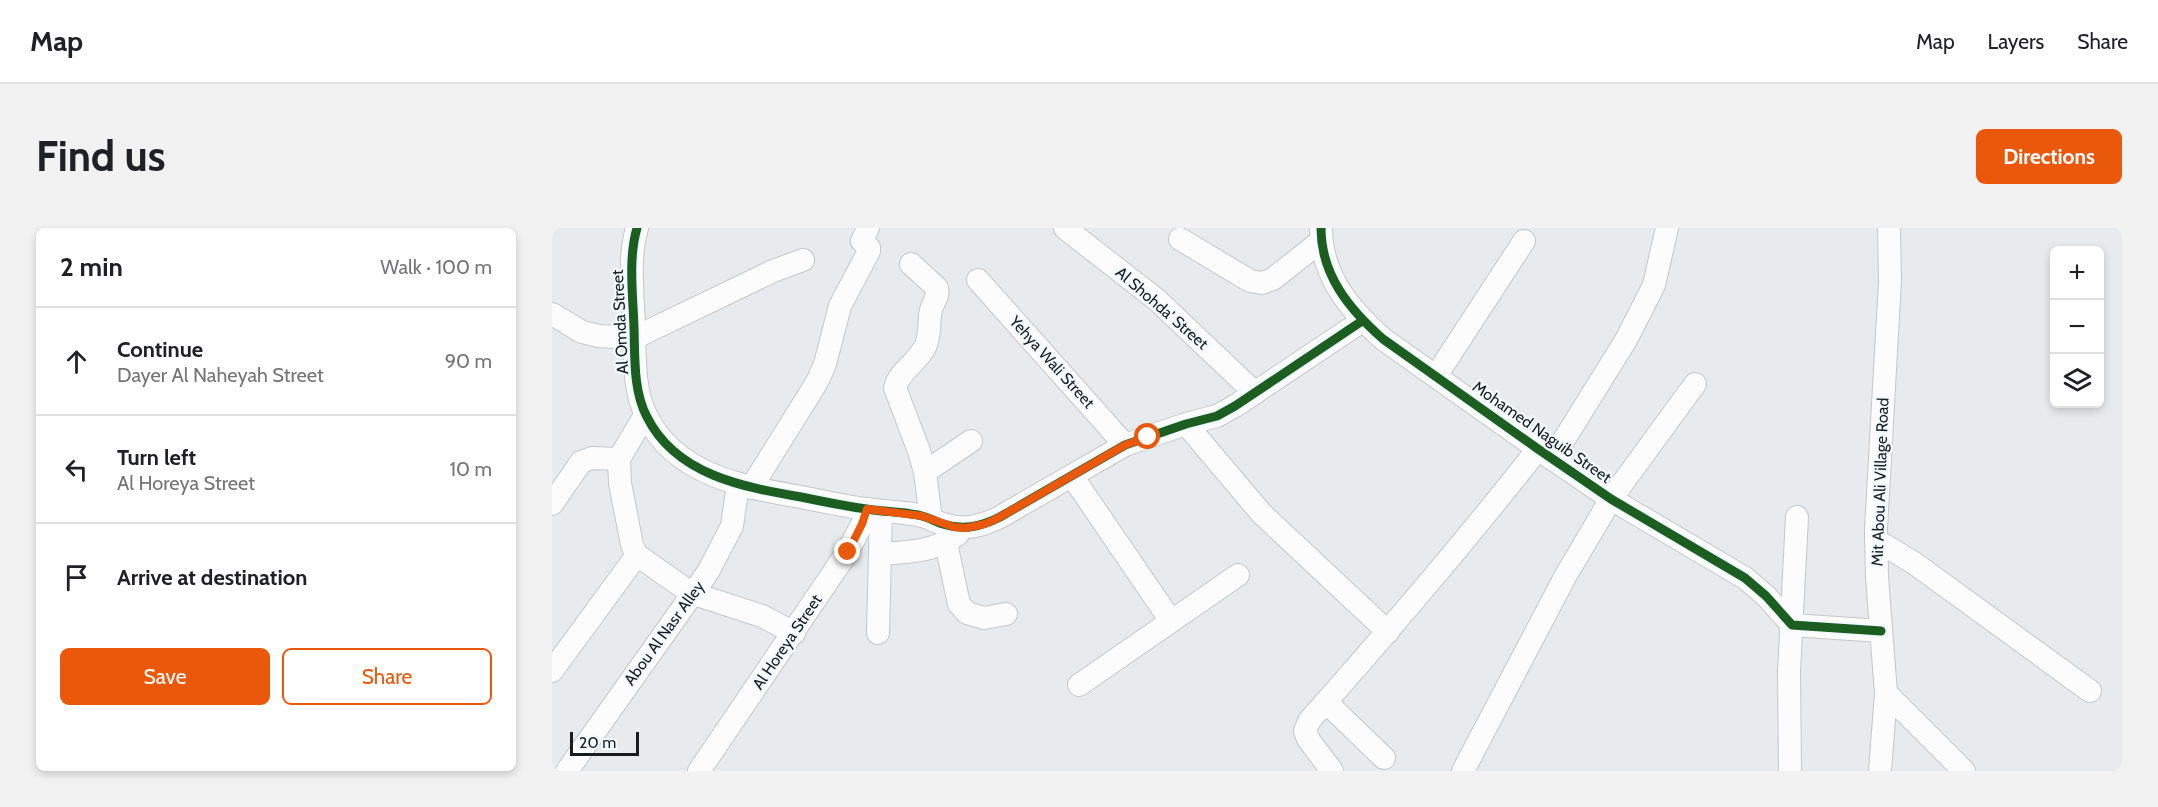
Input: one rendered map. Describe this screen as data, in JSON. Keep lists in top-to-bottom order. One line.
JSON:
{"streets":{"street":["Al Shohda' Street","Al Omda Street","Yehya Wali Street","Mohamed Naguib Street","Mit Abou Ali Village Road","Abou Al Nasr Alley","Al Horeya Street"]},"scale_bar":"20 m","page":{"header":"Map","nav":["Map","Layers","Share"],"buttons":["Directions",["Save","Share"]],"title":"Find us","heading":["2 min","Walk · 100 m"],"map_buttons":["+","−"],"list":[["Continue","Dayer Al Naheyah Street","90 m"],["Turn left","Al Horeya Street","10 m"],"Arrive at destination"],"scale":"20 m"}}
